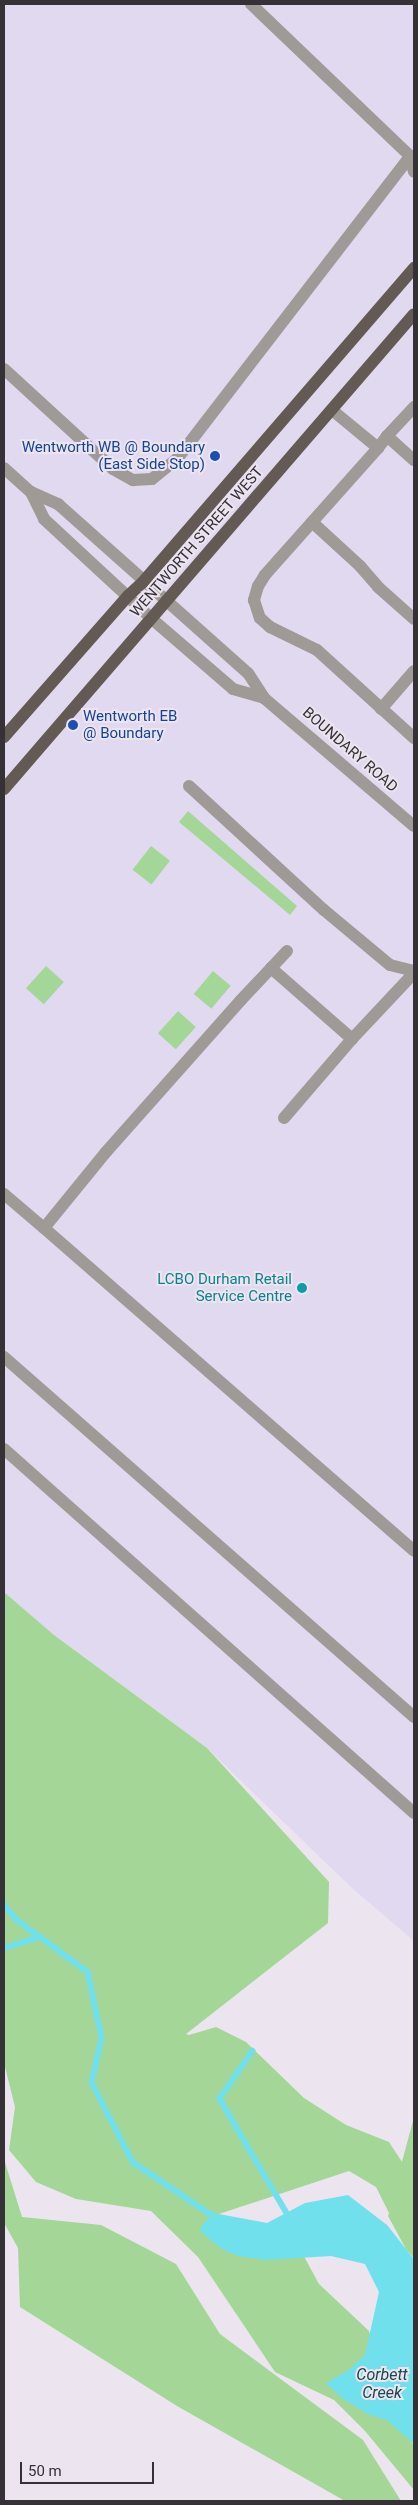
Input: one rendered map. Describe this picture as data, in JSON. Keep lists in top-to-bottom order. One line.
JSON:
{"streets":{"main road":["WENTWORTH STREET WEST"],"street":["BOUNDARY ROAD"]},"crossings":[["WENTWORTH STREET WEST","BOUNDARY ROAD"]],"water":["Corbett Creek"],"places":["Wentworth WB @ Boundary (East Side Stop)","Wentworth EB @ Boundary","LCBO Durham Retail Service Centre"],"scale_bar":"50 m"}
